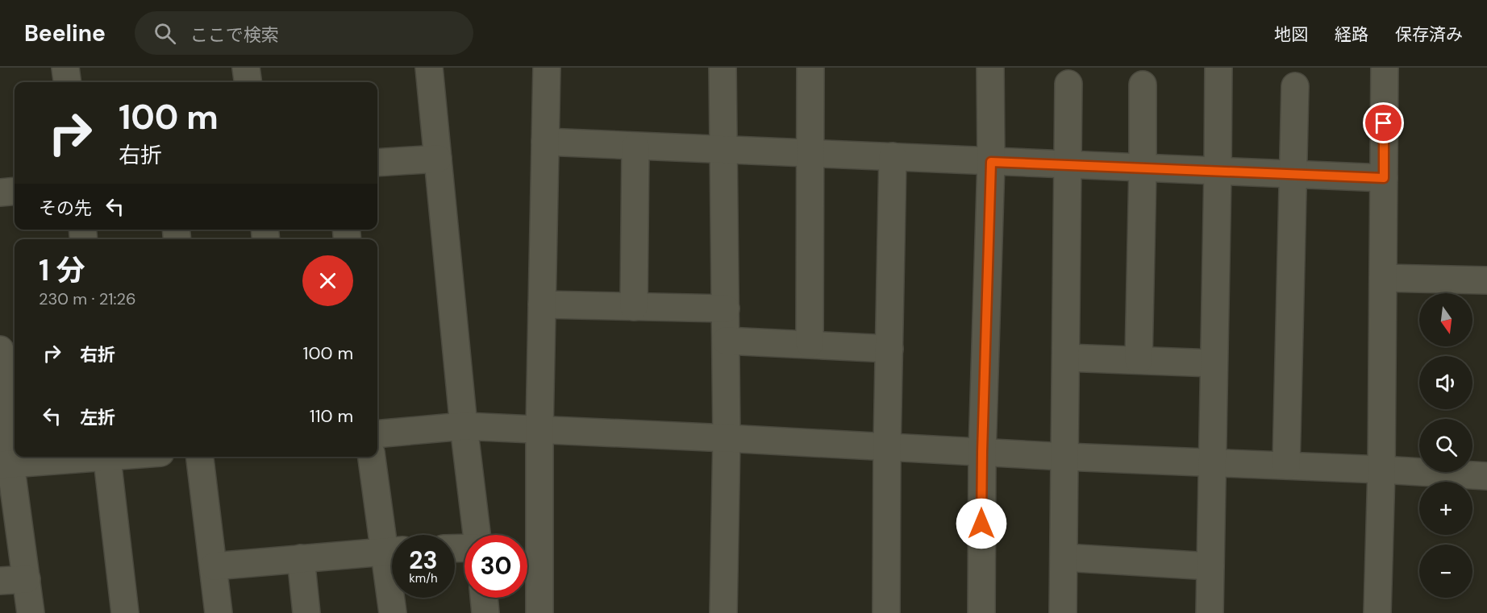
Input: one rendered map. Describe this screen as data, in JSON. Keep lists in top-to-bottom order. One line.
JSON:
{"north":"bottom","page":{"header":"Beeline","search":"ここで検索","nav":["地図","経路","保存済み"],"turn":["100 m","右折"],"then":"その先","heading":["1 分","230 m · 21:26"],"map_buttons":["+","−"],"list":[{"name":"右折","value":"100 m"},{"name":"左折","value":"110 m"}],"speed":"23 km/h","limit":"30"}}
